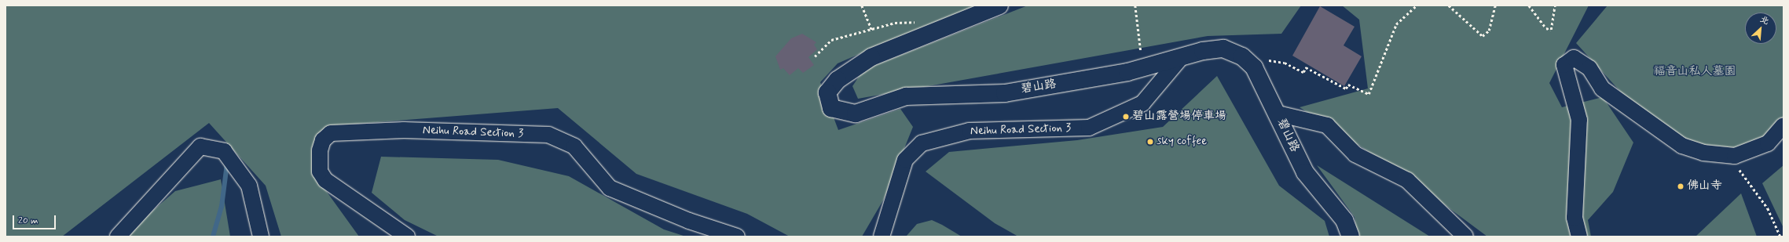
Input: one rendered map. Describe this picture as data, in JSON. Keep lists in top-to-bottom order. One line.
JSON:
{"streets":{"street":["碧山路","Neihu Road Section 3"]},"crossings":[["碧山路","Neihu Road Section 3"]],"parks":["福音山私人墓園"],"places":["碧山露營場停車場","sky coffee","佛山寺"],"scale_bar":"20 m","north":"top right"}
